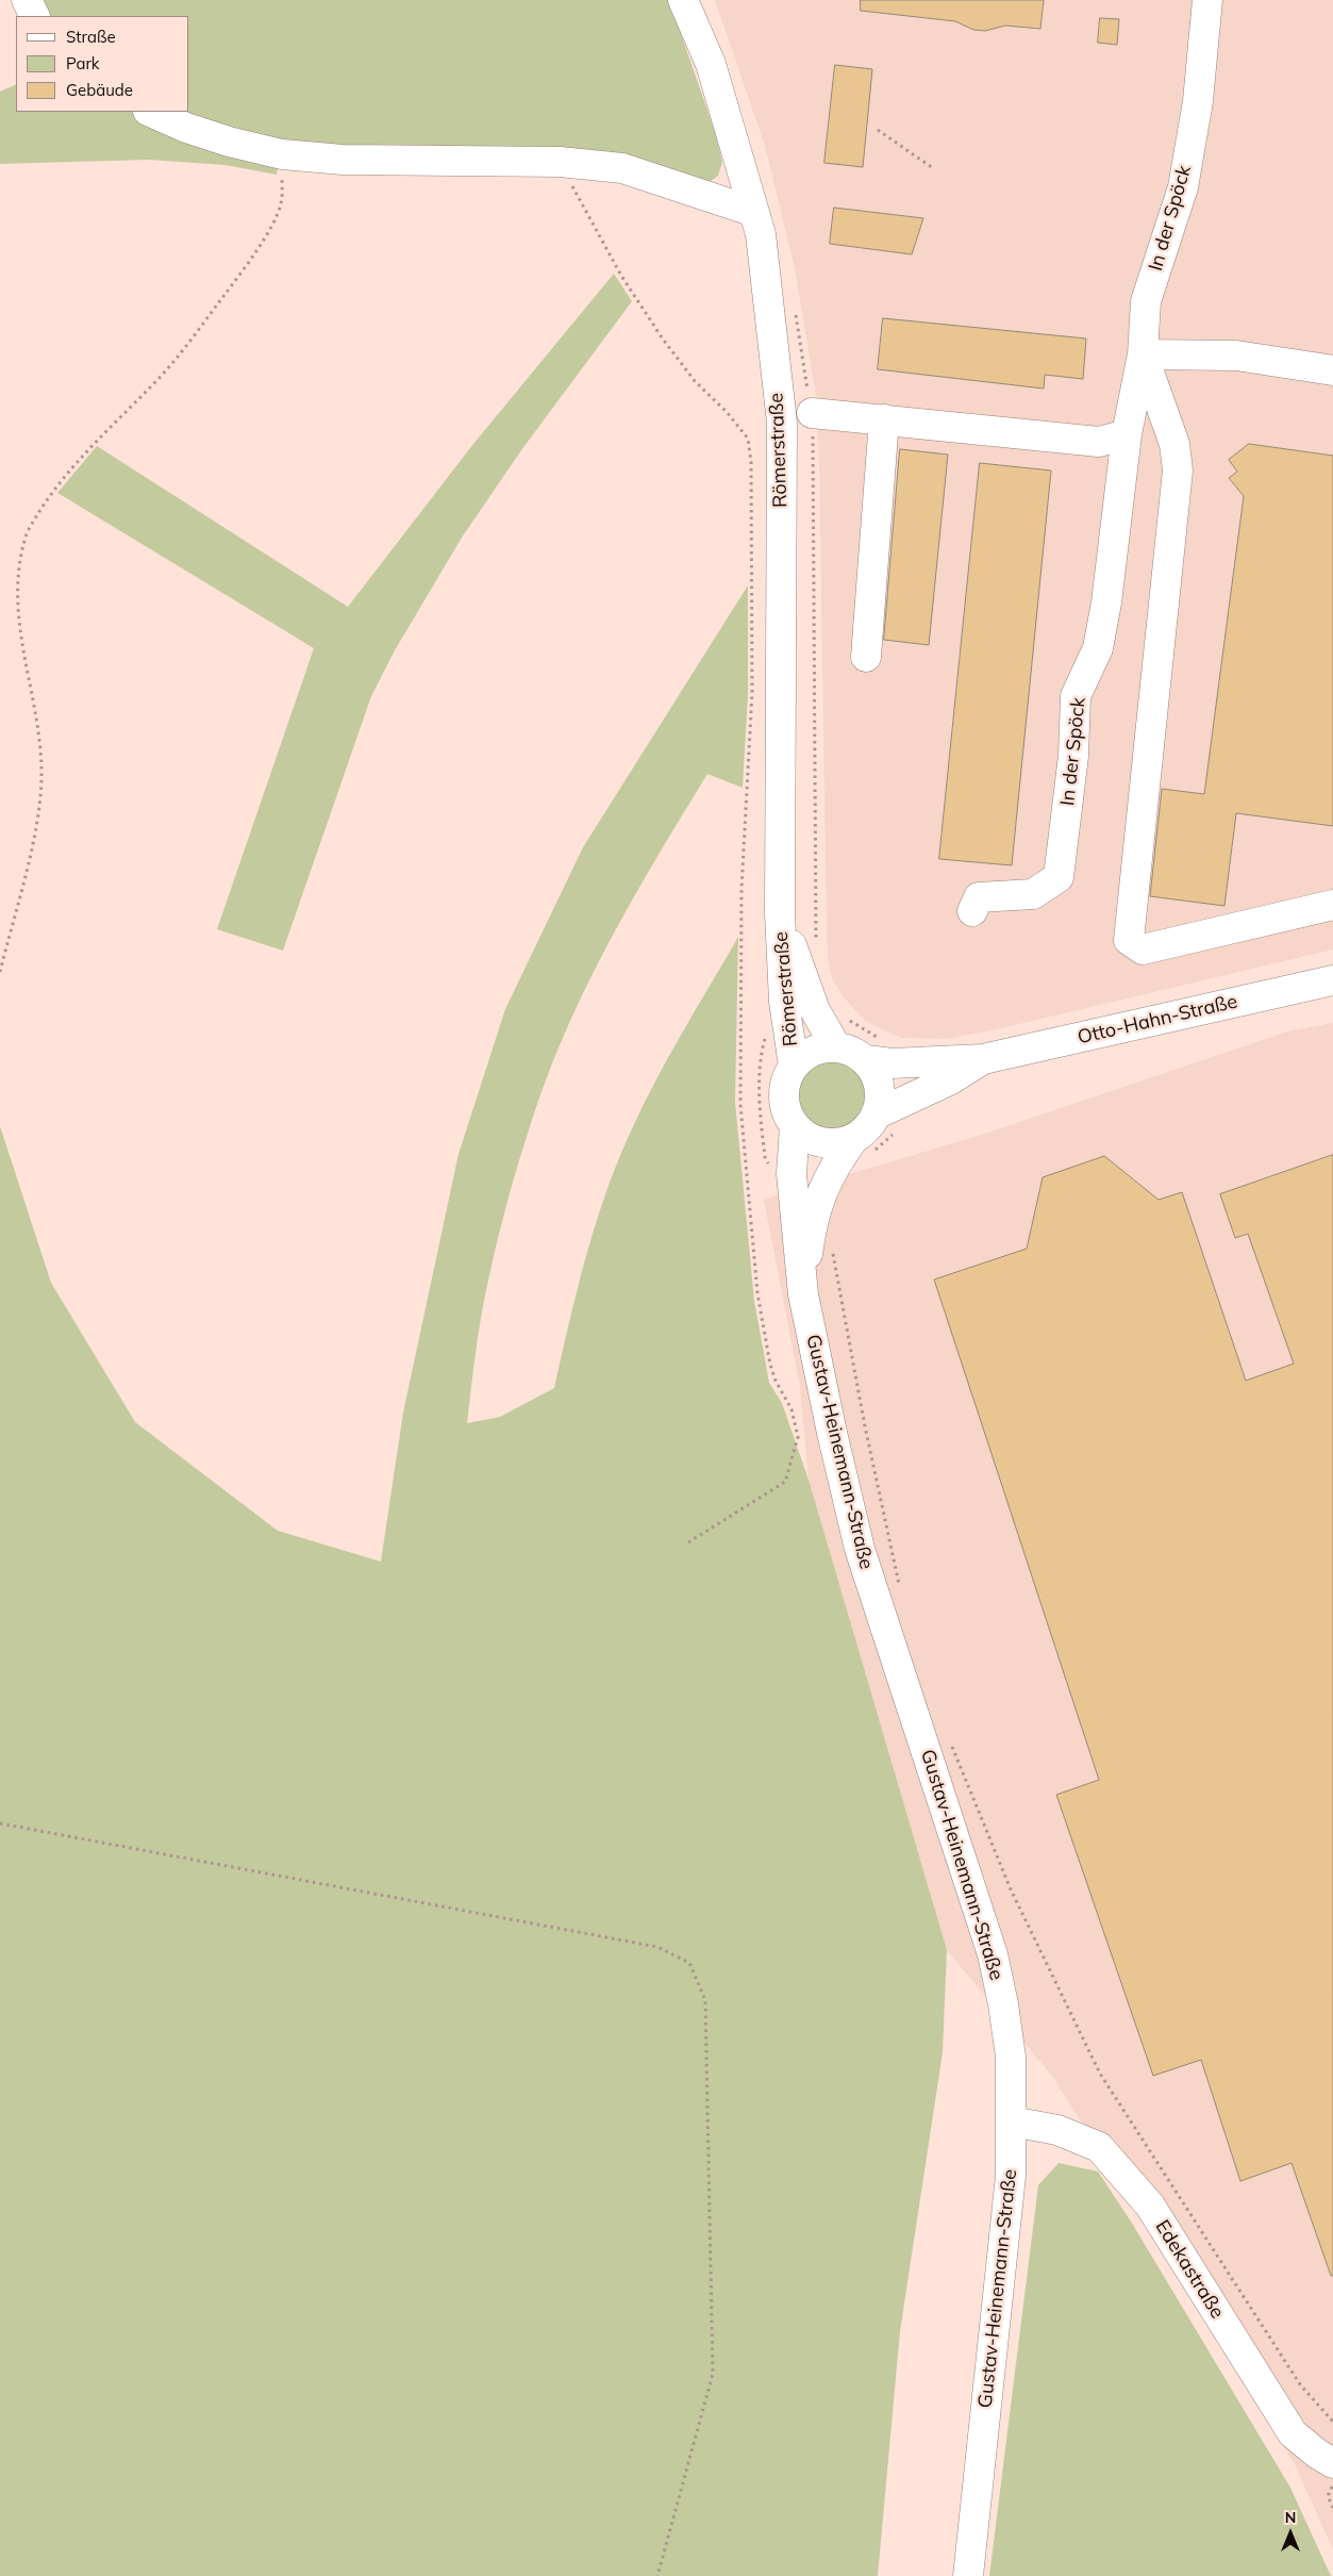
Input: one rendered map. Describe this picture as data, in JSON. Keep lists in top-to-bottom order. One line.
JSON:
{"streets":{"street":["In der Spöck","Römerstraße","Otto-Hahn-Straße","Gustav-Heinemann-Straße","Edekastraße"]},"crossings":[["Römerstraße","Otto-Hahn-Straße"],["Römerstraße","Gustav-Heinemann-Straße"],["Otto-Hahn-Straße","Gustav-Heinemann-Straße"],["Gustav-Heinemann-Straße","Edekastraße"]],"legend":["Straße","Park","Gebäude"],"north":"top"}
